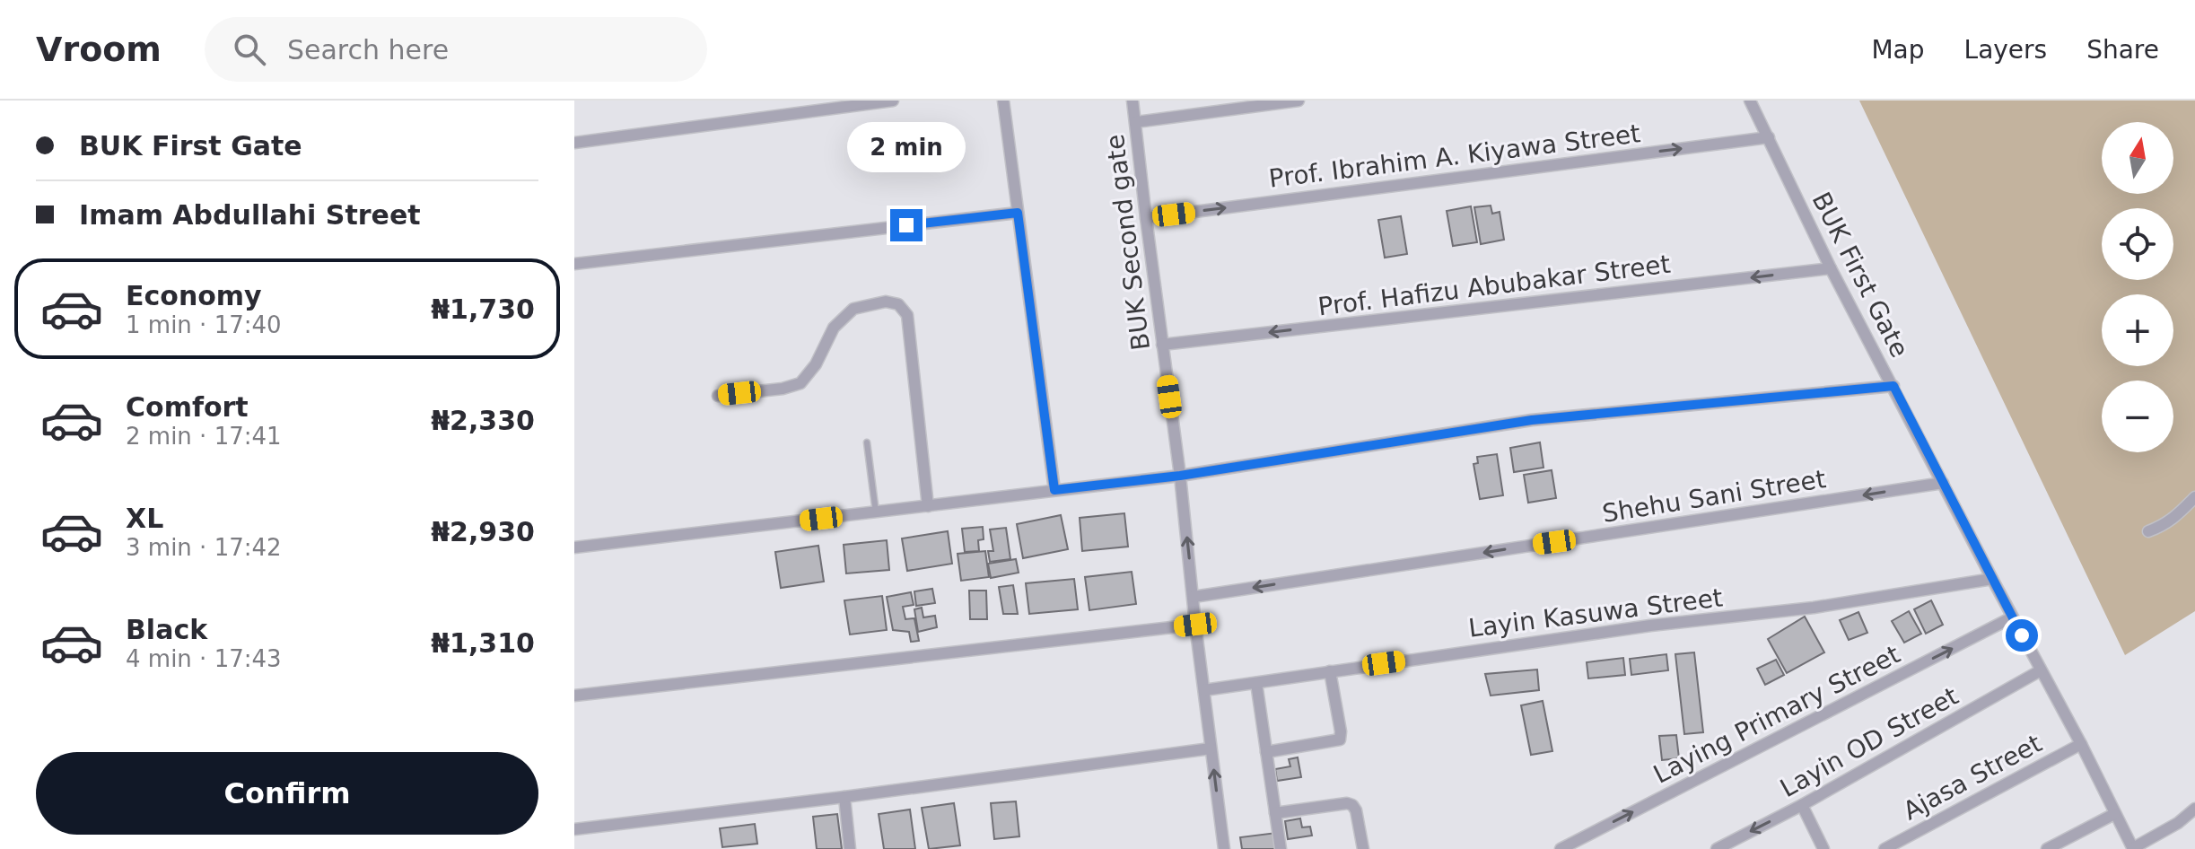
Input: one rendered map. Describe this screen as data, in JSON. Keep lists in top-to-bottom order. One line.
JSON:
{"streets":{"street":["Prof. Ibrahim A. Kiyawa Street","BUK Second gate","BUK First Gate","Prof. Hafizu Abubakar Street","Shehu Sani Street","Layin Kasuwa Street","Laying Primary Street","Layin OD Street","Ajasa Street"]},"crossings":[["Prof. Ibrahim A. Kiyawa Street","BUK Second gate"],["Prof. Ibrahim A. Kiyawa Street","BUK First Gate"],["BUK Second gate","Prof. Hafizu Abubakar Street"],["BUK Second gate","Shehu Sani Street"],["BUK Second gate","Layin Kasuwa Street"],["BUK First Gate","Prof. Hafizu Abubakar Street"],["BUK First Gate","Shehu Sani Street"],["BUK First Gate","Layin Kasuwa Street"],["BUK First Gate","Laying Primary Street"],["BUK First Gate","Layin OD Street"],["BUK First Gate","Ajasa Street"]],"one_way":["Prof. Ibrahim A. Kiyawa Street","Prof. Hafizu Abubakar Street","Shehu Sani Street","Laying Primary Street"],"north":"top","page":{"header":"Vroom","search":"Search here","nav":["Map","Layers","Share"],"banner":["BUK First Gate","Imam Abdullahi Street"],"map_buttons":["+","−"],"bubble":"2 min","list":[{"name":"Economy","note":"1 min · 17:40","value":"₦1,730"},{"name":"Comfort","note":"2 min · 17:41","value":"₦2,330"},{"name":"XL","note":"3 min · 17:42","value":"₦2,930"},{"name":"Black","note":"4 min · 17:43","value":"₦1,310"}],"buttons":"Confirm"}}
